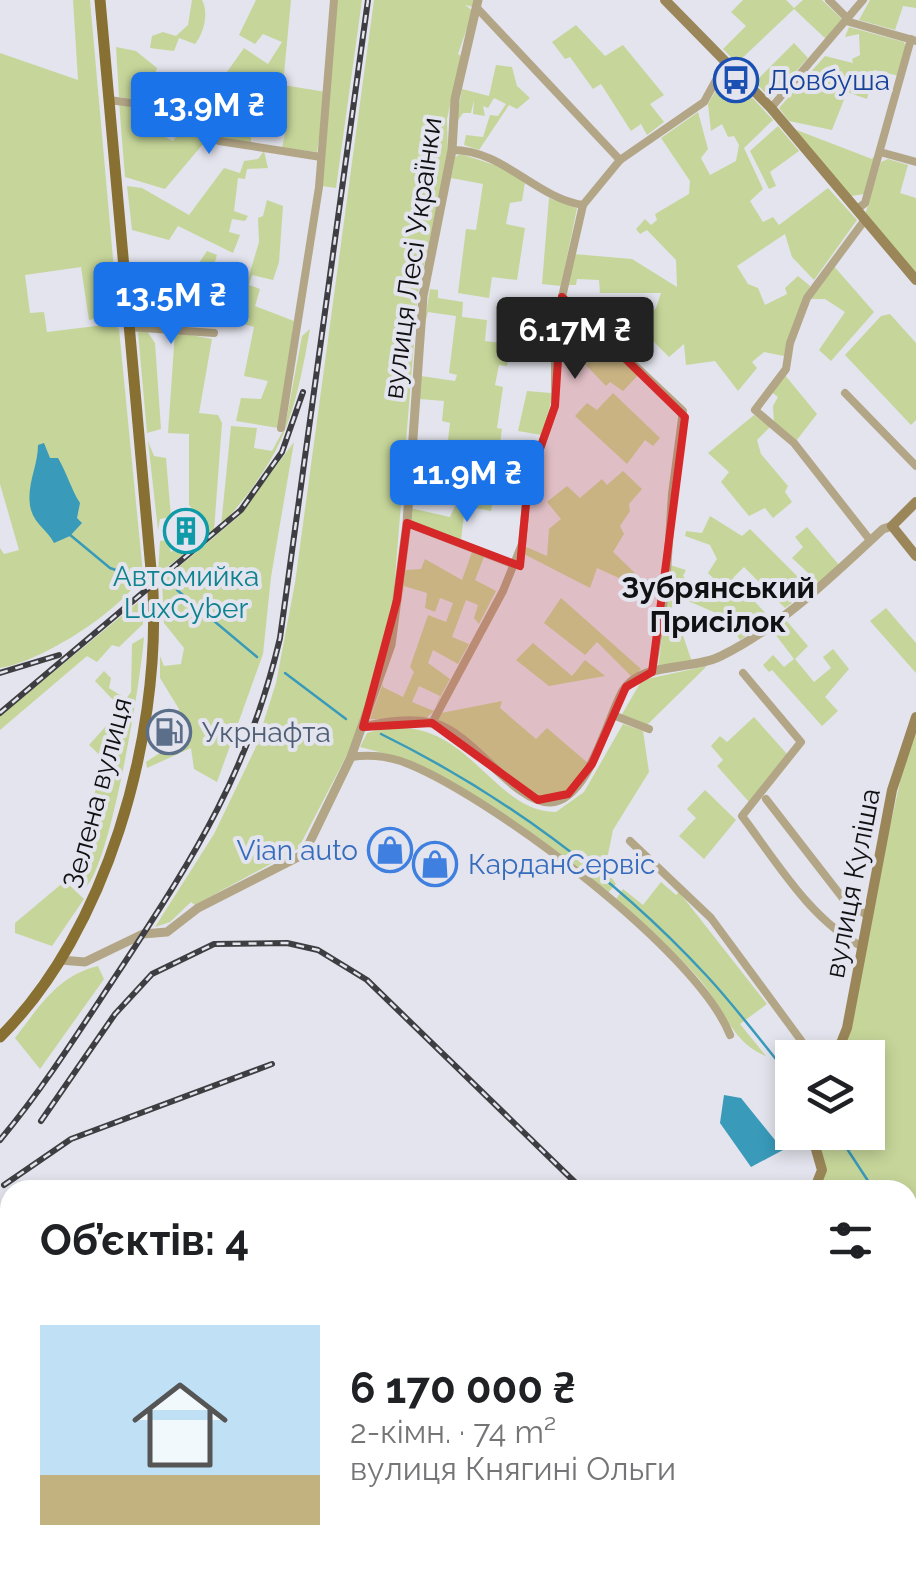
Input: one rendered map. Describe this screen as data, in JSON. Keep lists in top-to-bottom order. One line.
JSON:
{"streets":{"main road":["Зелена вулиця","вулиця Куліша"],"street":["вулиця Лесі Українки"]},"crossings":[["вулиця Лесі Українки","Зелена вулиця"]],"districts":["Зубрянський Присілок"],"places":{"bus stop":["Довбуша"],"building":["Автомийка LuxCyber"],"fuel station":["Укрнафта"],"shop":["Vian auto","КарданСервіс"]},"page":{"price":["13.9M ₴","13.5M ₴","6.17M ₴","11.9M ₴"],"heading":"Об’єктів: 4","list":[{"name":"6 170 000 ₴","note":"2-кімн. · 74 m² · вулиця Княгині Ольги"}]}}
